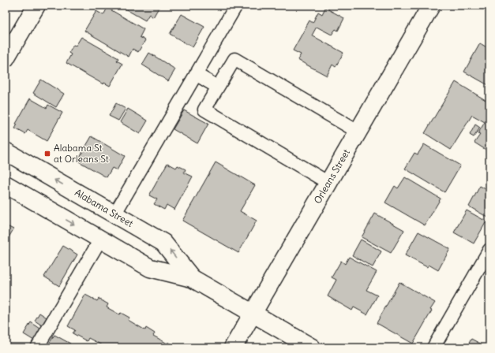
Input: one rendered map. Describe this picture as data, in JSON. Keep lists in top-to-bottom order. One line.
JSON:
{"streets":{"main road":["Orleans Street","Alabama Street"]},"crossings":[["Orleans Street","Alabama Street"]],"places":{"transit":["Alabama St at Orleans St"]}}
